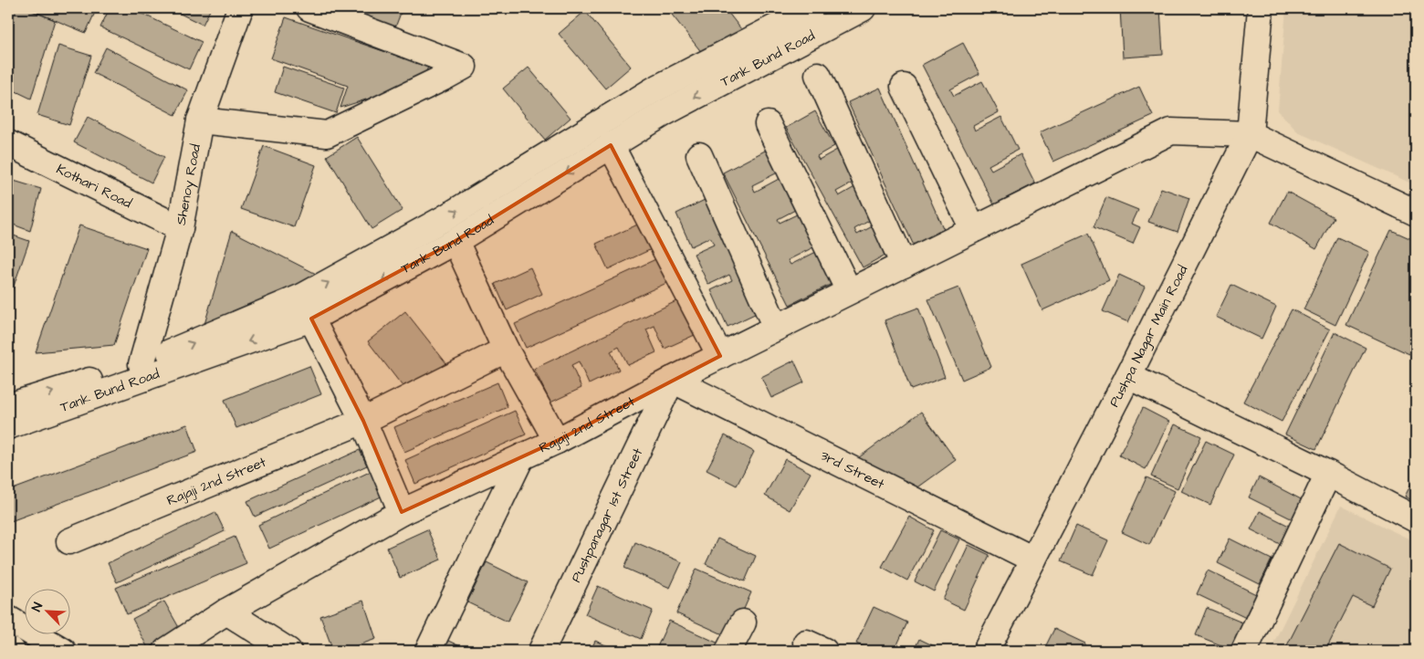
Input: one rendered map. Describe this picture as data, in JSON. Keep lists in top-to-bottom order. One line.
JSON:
{"streets":{"street":["Tank Bund Road","Kothari Road","Shenoy Road","Pushpa Nagar Main Road","Rajaji 2nd Street","3rd Street","Pushpanagar 1st Street"]},"crossings":[["Tank Bund Road","Shenoy Road"],["Kothari Road","Shenoy Road"],["Pushpa Nagar Main Road","Rajaji 2nd Street"],["Pushpa Nagar Main Road","3rd Street"],["Rajaji 2nd Street","3rd Street"],["Rajaji 2nd Street","Pushpanagar 1st Street"],["3rd Street","Pushpanagar 1st Street"]],"north":"top left"}
